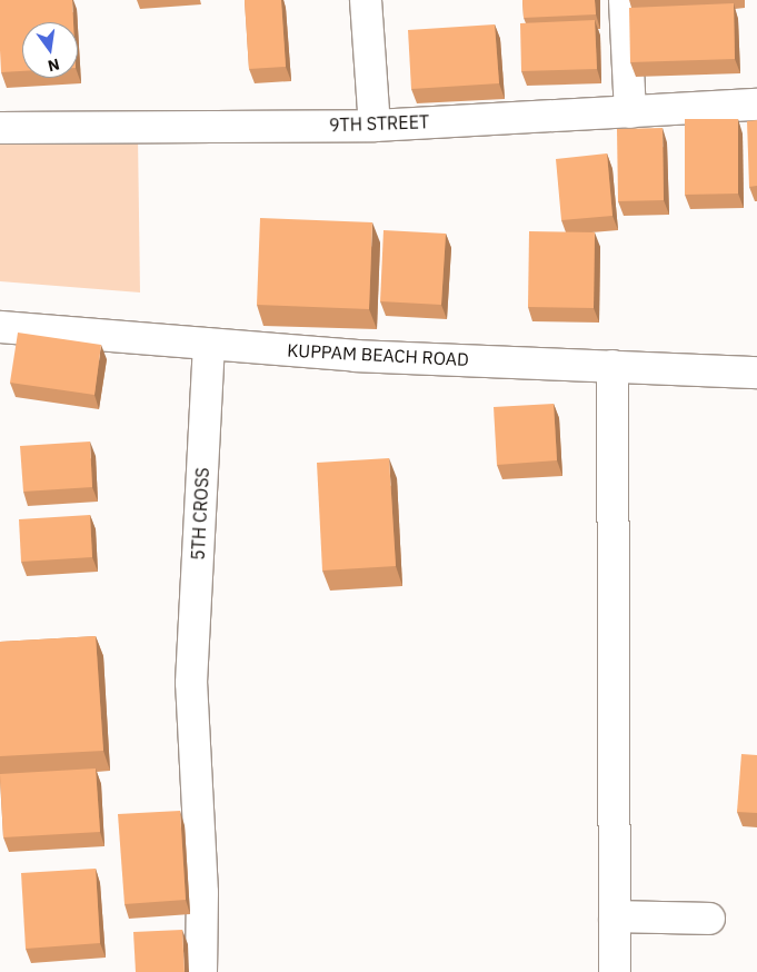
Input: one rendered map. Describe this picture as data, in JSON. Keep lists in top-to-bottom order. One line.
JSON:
{"streets":{"street":["9TH STREET","KUPPAM BEACH ROAD","5TH CROSS"]},"crossings":[["KUPPAM BEACH ROAD","5TH CROSS"]],"north":"bottom"}
